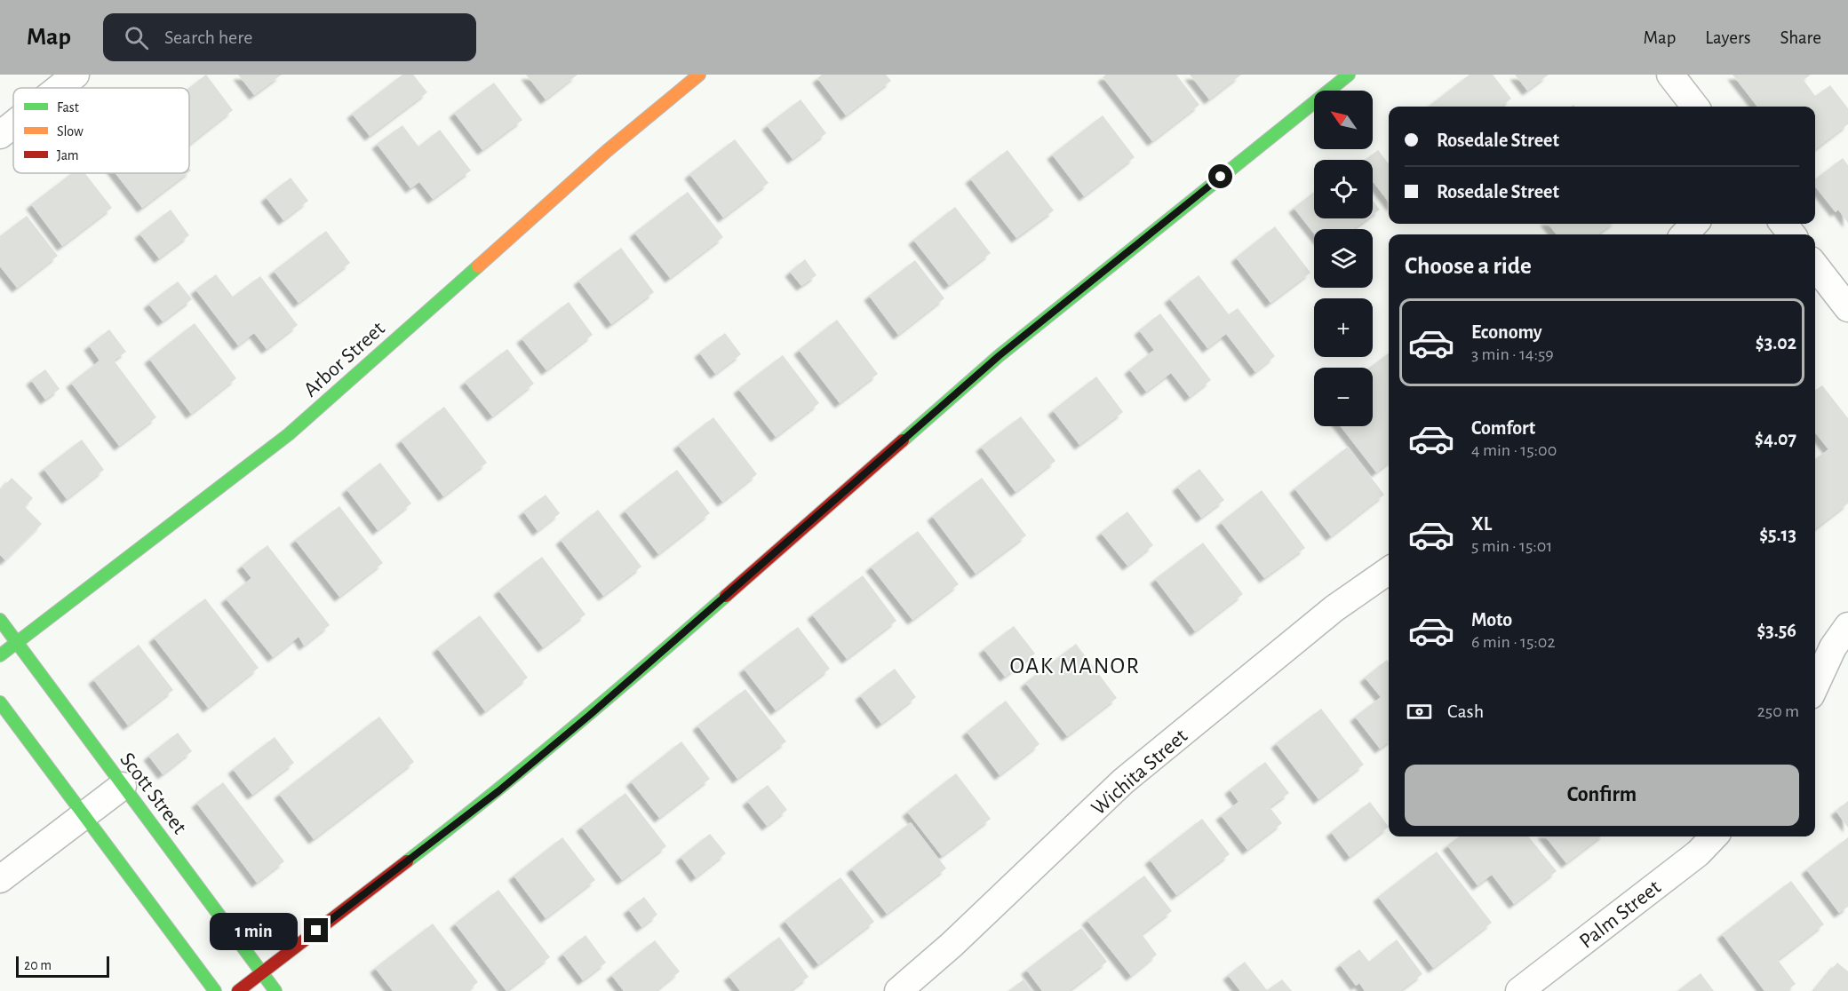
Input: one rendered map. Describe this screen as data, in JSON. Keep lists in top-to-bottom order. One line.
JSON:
{"streets":{"street":["Arbor Street","Wichita Street","Scott Street","Palm Street"]},"crossings":[["Arbor Street","Scott Street"]],"districts":["OAK MANOR"],"legend":["Fast","Slow","Jam"],"scale_bar":"20 m","north":"top left","page":{"header":"Map","search":"Search here","nav":["Map","Layers","Share"],"map_buttons":["+","−"],"banner":["Rosedale Street","Rosedale Street"],"heading":"Choose a ride","list":[{"name":"Economy","note":"3 min · 14:59","value":"$3.02"},{"name":"Comfort","note":"4 min · 15:00","value":"$4.07"},{"name":"XL","note":"5 min · 15:01","value":"$5.13"},{"name":"Moto","note":"6 min · 15:02","value":"$3.56"}],"pay":["Cash","250 m"],"buttons":"Confirm","bubble":"1 min","scale":"20 m"}}
